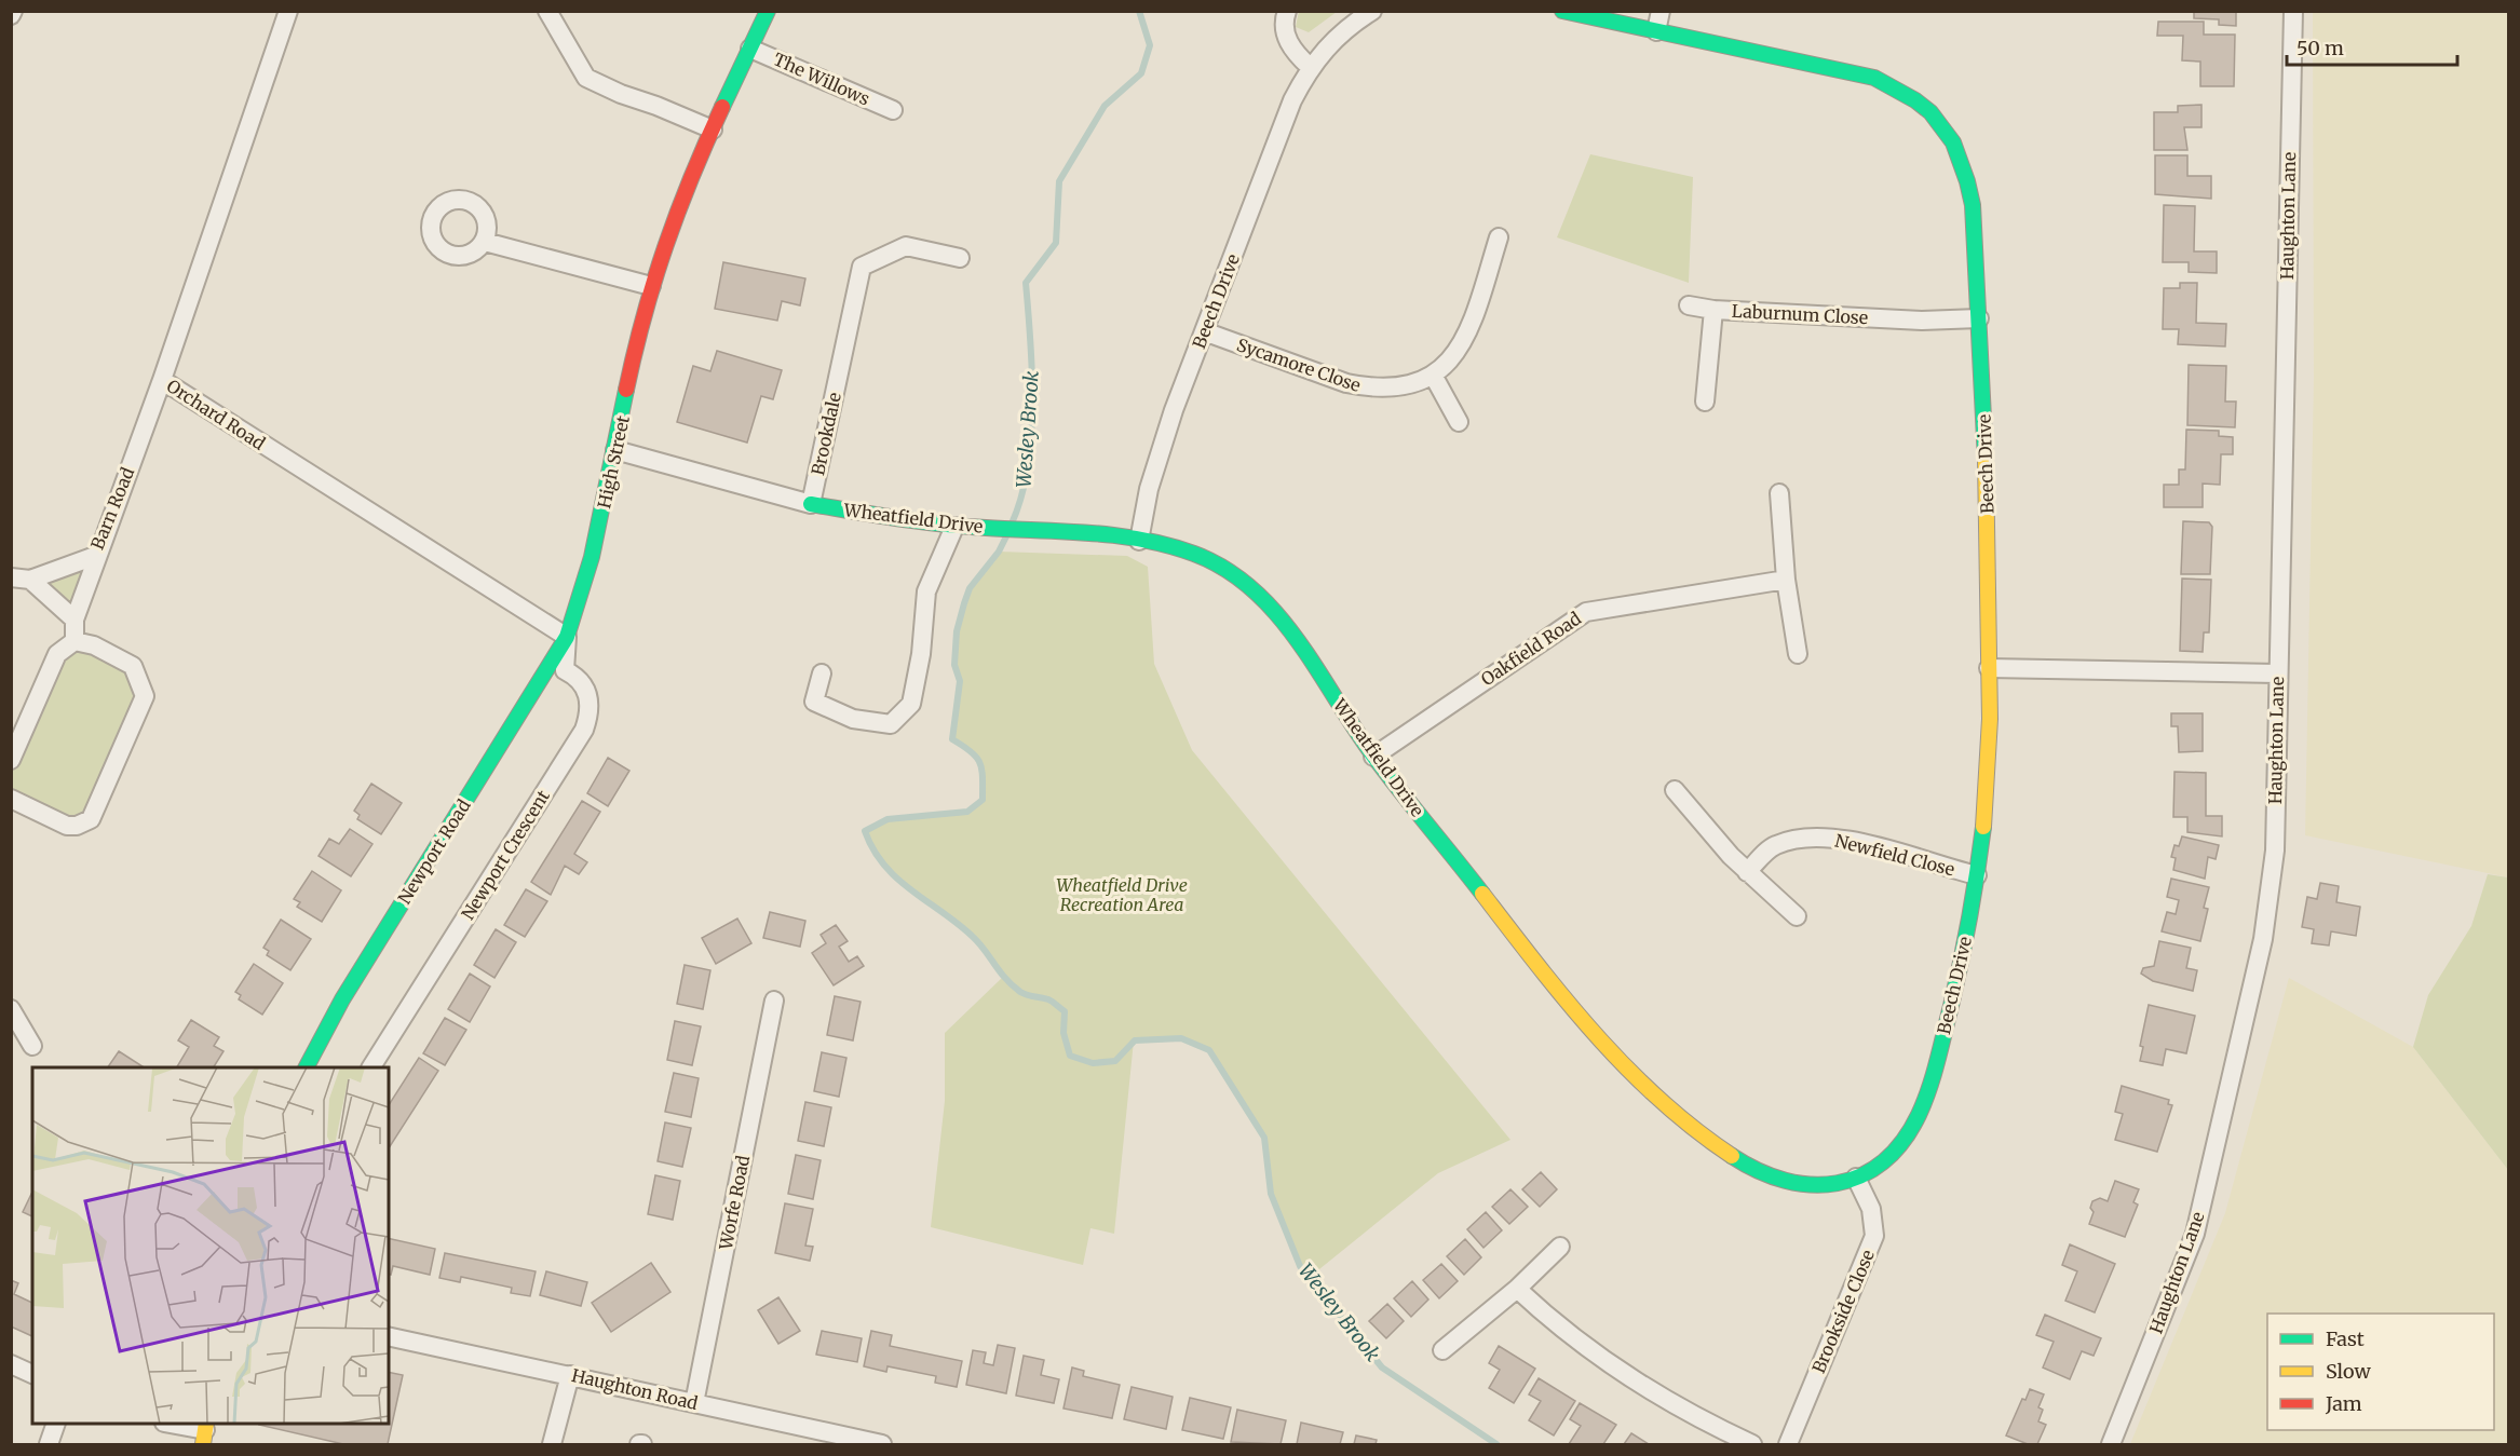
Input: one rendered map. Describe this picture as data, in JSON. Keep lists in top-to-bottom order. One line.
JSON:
{"streets":{"street":["The Willows","Haughton Lane","Beech Drive","Laburnum Close","Sycamore Close","Orchard Road","Brookdale","High Street","Barn Road","Wheatfield Drive","Oakfield Road","Newport Road","Newport Crescent","Newfield Close","Worfe Road","Brookside Close","Haughton Road"]},"crossings":[["The Willows","High Street"],["Beech Drive","Laburnum Close"],["Beech Drive","Sycamore Close"],["Beech Drive","Wheatfield Drive"],["Beech Drive","Newfield Close"],["Beech Drive","Brookside Close"],["Orchard Road","High Street"],["Orchard Road","Barn Road"],["Orchard Road","Newport Road"],["Orchard Road","Newport Crescent"],["Brookdale","Wheatfield Drive"],["High Street","Newport Road"],["High Street","Newport Crescent"],["Wheatfield Drive","Oakfield Road"],["Wheatfield Drive","Brookside Close"],["Newport Road","Newport Crescent"],["Worfe Road","Haughton Road"]],"water":["Wesley Brook"],"parks":["Wheatfield Drive Recreation Area"],"legend":["Fast","Slow","Jam"],"scale_bar":"50 m"}
